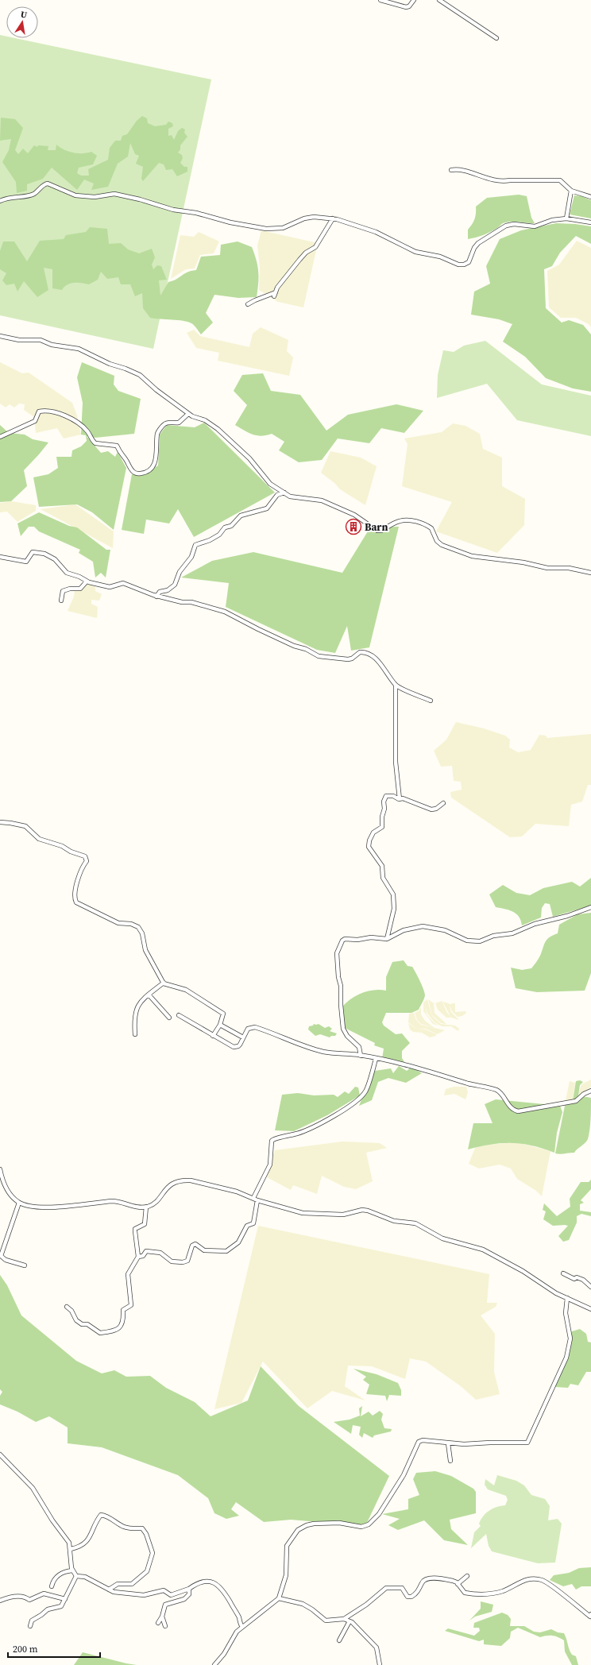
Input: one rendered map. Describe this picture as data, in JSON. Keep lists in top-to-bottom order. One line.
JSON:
{"places":{"building":["Barn"]},"scale_bar":"200 m","north":"top"}
